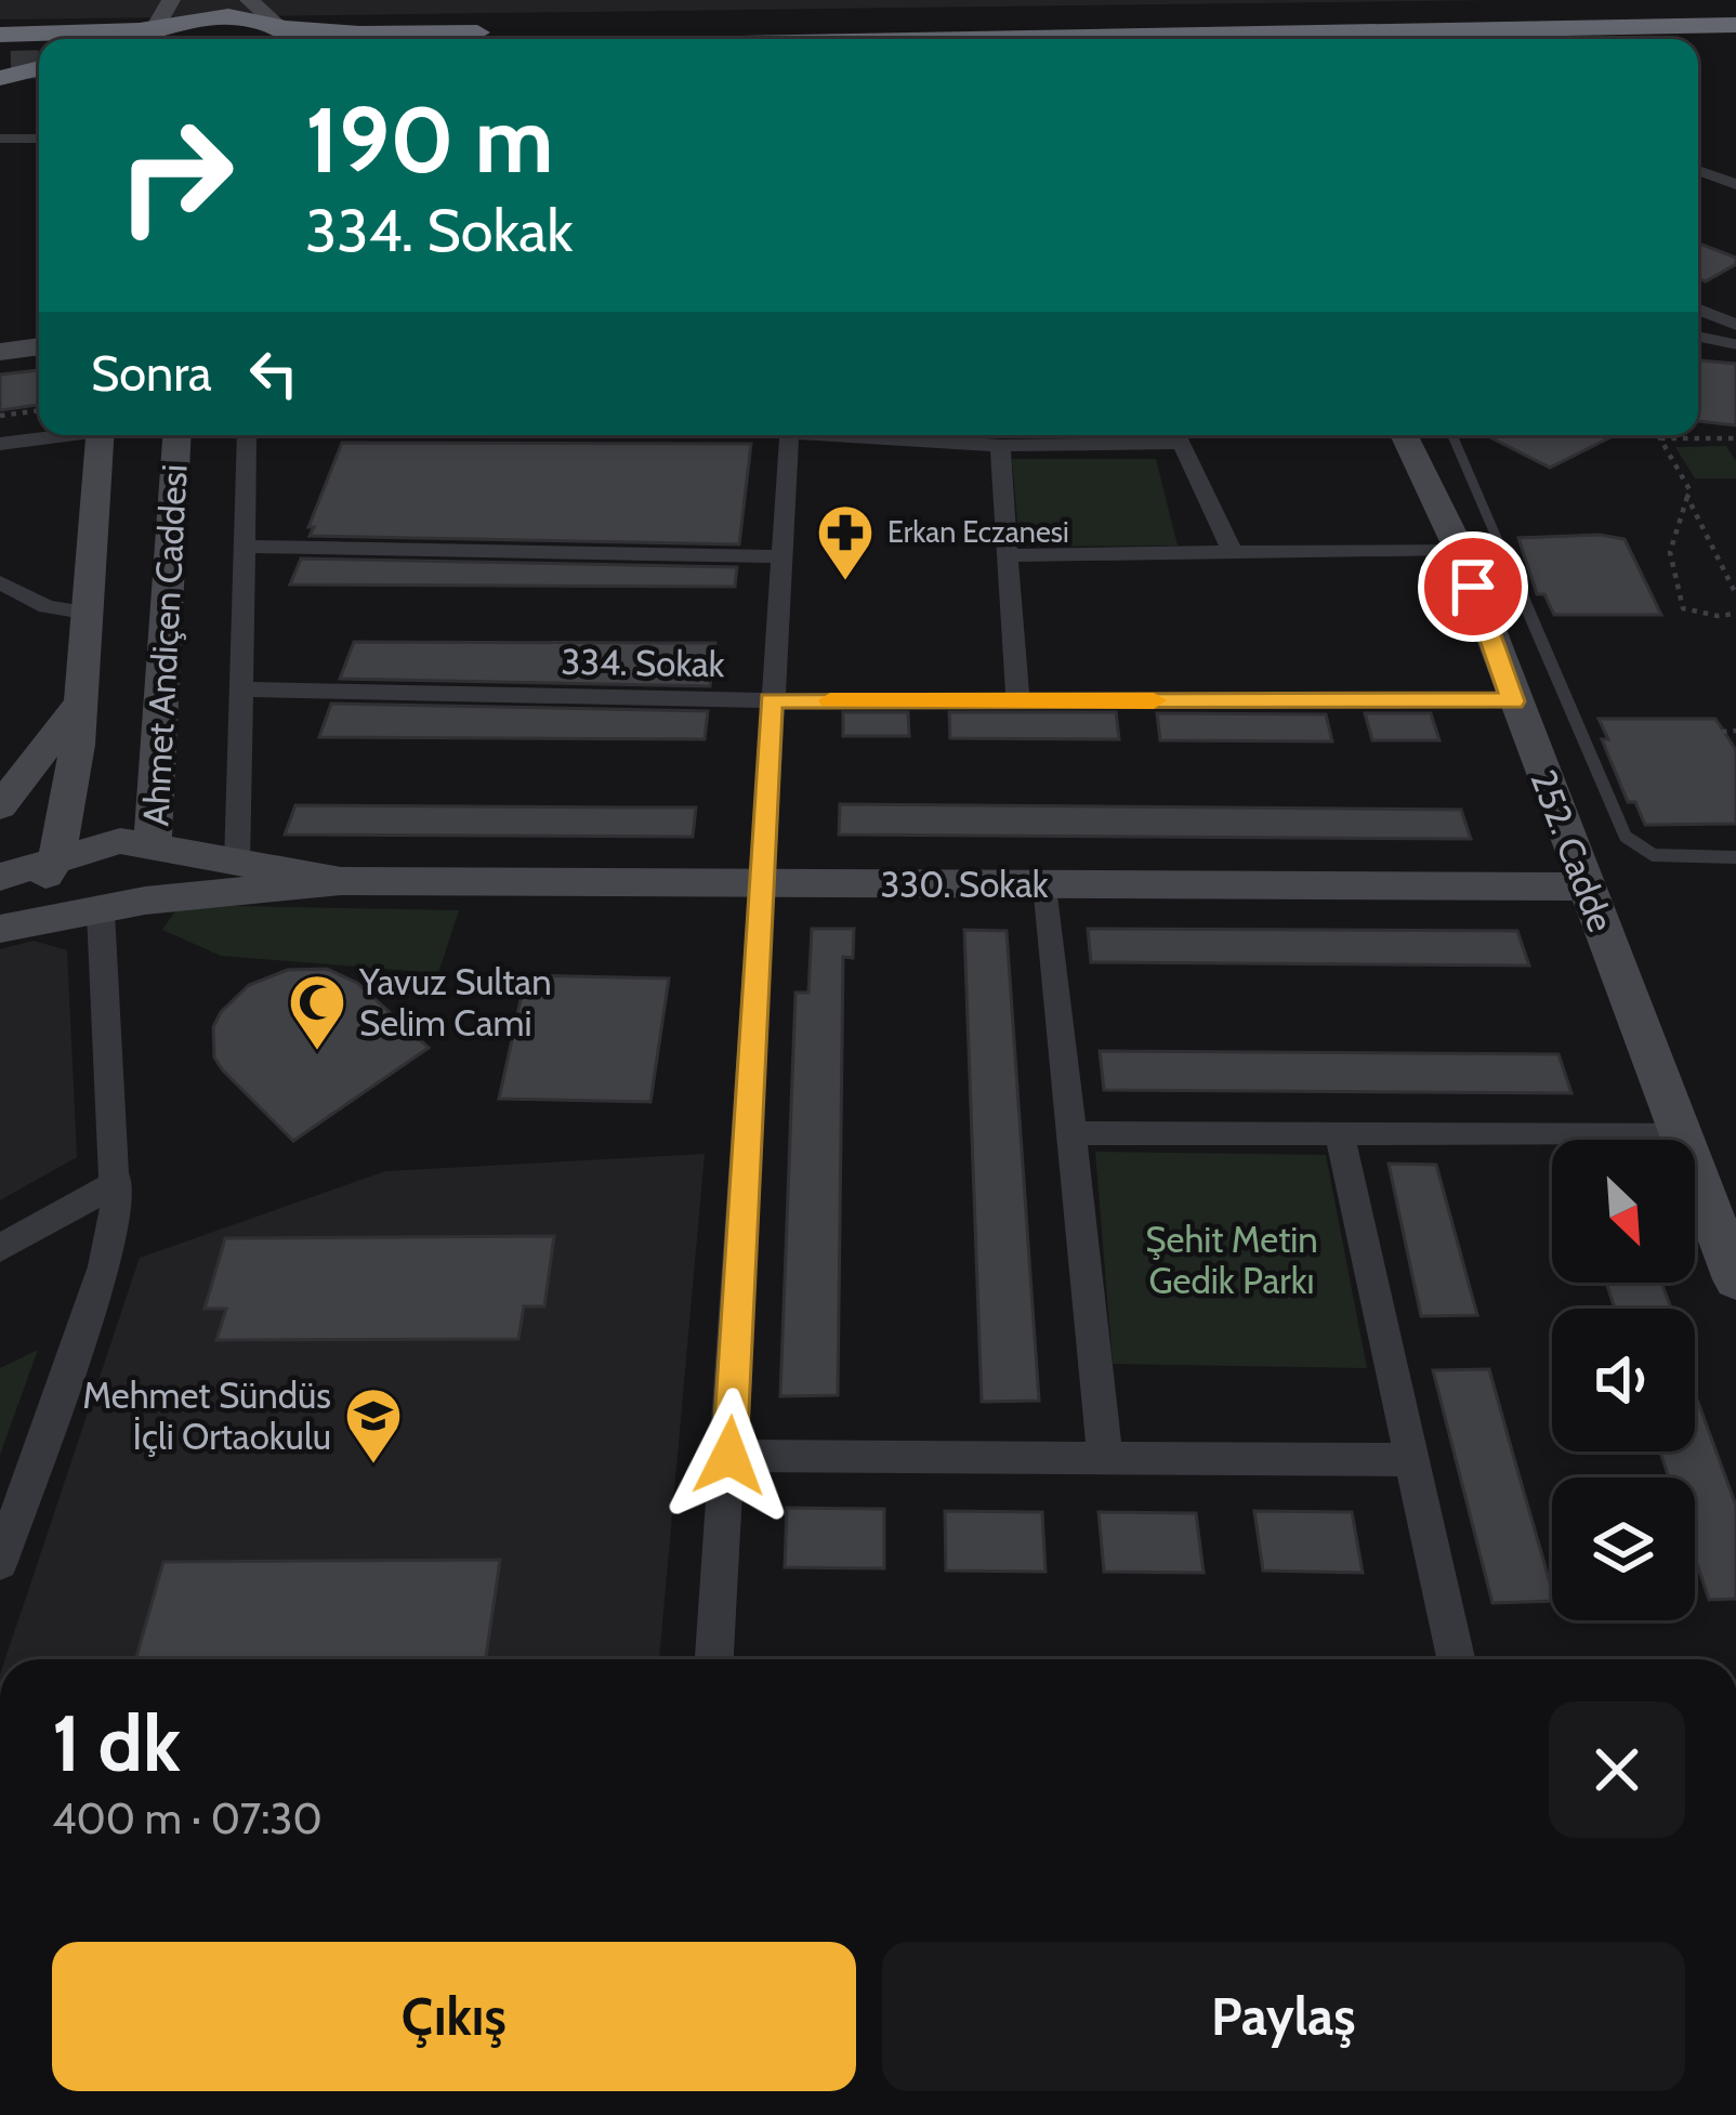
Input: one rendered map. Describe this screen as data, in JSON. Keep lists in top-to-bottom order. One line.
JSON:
{"streets":{"main road":["Ahmet Andiçen Caddesi","252. Cadde","330. Sokak"],"street":["334. Sokak"]},"crossings":[["Ahmet Andiçen Caddesi","330. Sokak"],["334. Sokak","252. Cadde"],["252. Cadde","330. Sokak"]],"parks":["Şehit Metin Gedik Parkı"],"places":{"pharmacy":["Erkan Eczanesi"],"mosque":["Yavuz Sultan Selim Cami"],"school or university":["Mehmet Sündüs İçli Ortaokulu"]},"north":"bottom right","page":{"turn":["190 m","334. Sokak"],"then":"Sonra","heading":["1 dk","400 m · 07:30"],"buttons":["Çıkış","Paylaş"]}}
